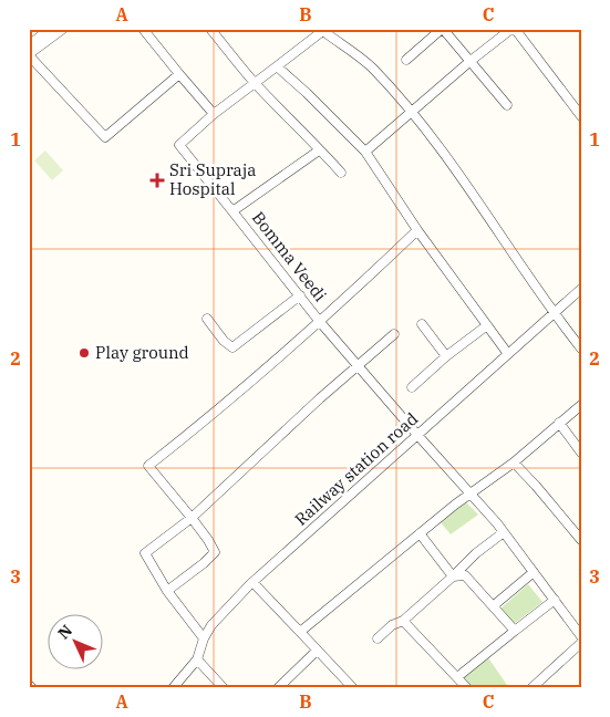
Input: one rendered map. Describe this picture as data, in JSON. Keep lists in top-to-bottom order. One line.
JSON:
{"streets":{"street":["Bomma Veedi","Railway station road"]},"places":{"health":["Sri Supraja Hospital"],"other":["Play ground"]},"north":"top left","grid":{"columns":["A","B","C"],"rows":["1","2","3"]}}
